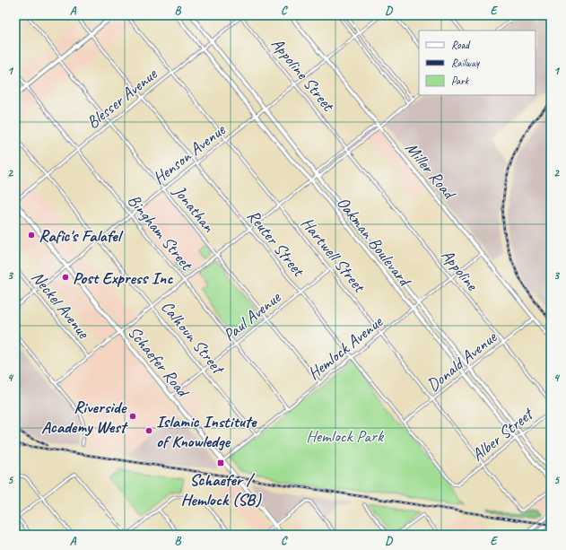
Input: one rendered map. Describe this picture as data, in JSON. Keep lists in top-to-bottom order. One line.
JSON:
{"streets":{"main road":["Schaefer Road"],"street":["Appoline Street","Blesser Avenue","Henson Avenue","Miller Road","Jonathan","Bingham Street","Oakman Boulevard","Reuter Street","Hartwell Street","Appoline","Neckel Avenue","Paul Avenue","Calhoun Street","Hemlock Avenue","Donald Avenue","Alber Street"]},"crossings":[["Appoline Street","Blesser Avenue"],["Appoline Street","Henson Avenue"],["Appoline Street","Appoline"],["Blesser Avenue","Jonathan"],["Blesser Avenue","Bingham Street"],["Blesser Avenue","Oakman Boulevard"],["Blesser Avenue","Reuter Street"],["Blesser Avenue","Hartwell Street"],["Blesser Avenue","Calhoun Street"],["Blesser Avenue","Schaefer Road"],["Henson Avenue","Miller Road"],["Henson Avenue","Jonathan"],["Henson Avenue","Bingham Street"],["Henson Avenue","Oakman Boulevard"],["Henson Avenue","Reuter Street"],["Henson Avenue","Hartwell Street"],["Henson Avenue","Neckel Avenue"],["Henson Avenue","Calhoun Street"],["Henson Avenue","Schaefer Road"],["Miller Road","Hemlock Avenue"],["Miller Road","Donald Avenue"],["Jonathan","Paul Avenue"],["Jonathan","Hemlock Avenue"],["Bingham Street","Paul Avenue"],["Bingham Street","Hemlock Avenue"],["Oakman Boulevard","Hemlock Avenue"],["Oakman Boulevard","Donald Avenue"],["Oakman Boulevard","Alber Street"],["Reuter Street","Paul Avenue"],["Reuter Street","Hemlock Avenue"],["Reuter Street","Donald Avenue"],["Reuter Street","Alber Street"],["Hartwell Street","Paul Avenue"],["Hartwell Street","Hemlock Avenue"],["Hartwell Street","Donald Avenue"],["Hartwell Street","Alber Street"],["Appoline","Hemlock Avenue"],["Appoline","Donald Avenue"],["Paul Avenue","Calhoun Street"],["Paul Avenue","Schaefer Road"],["Calhoun Street","Hemlock Avenue"],["Hemlock Avenue","Schaefer Road"]],"parks":["Hemlock Park"],"places":{"other":["Rafic's Falafel","Post Express Inc","Riverside Academy West","Islamic Institute of Knowledge"],"transit":["Schaefer / Hemlock (SB)"]},"legend":["Road","Railway","Park"],"grid":{"columns":["A","B","C","D","E"],"rows":["1","2","3","4","5"]}}
